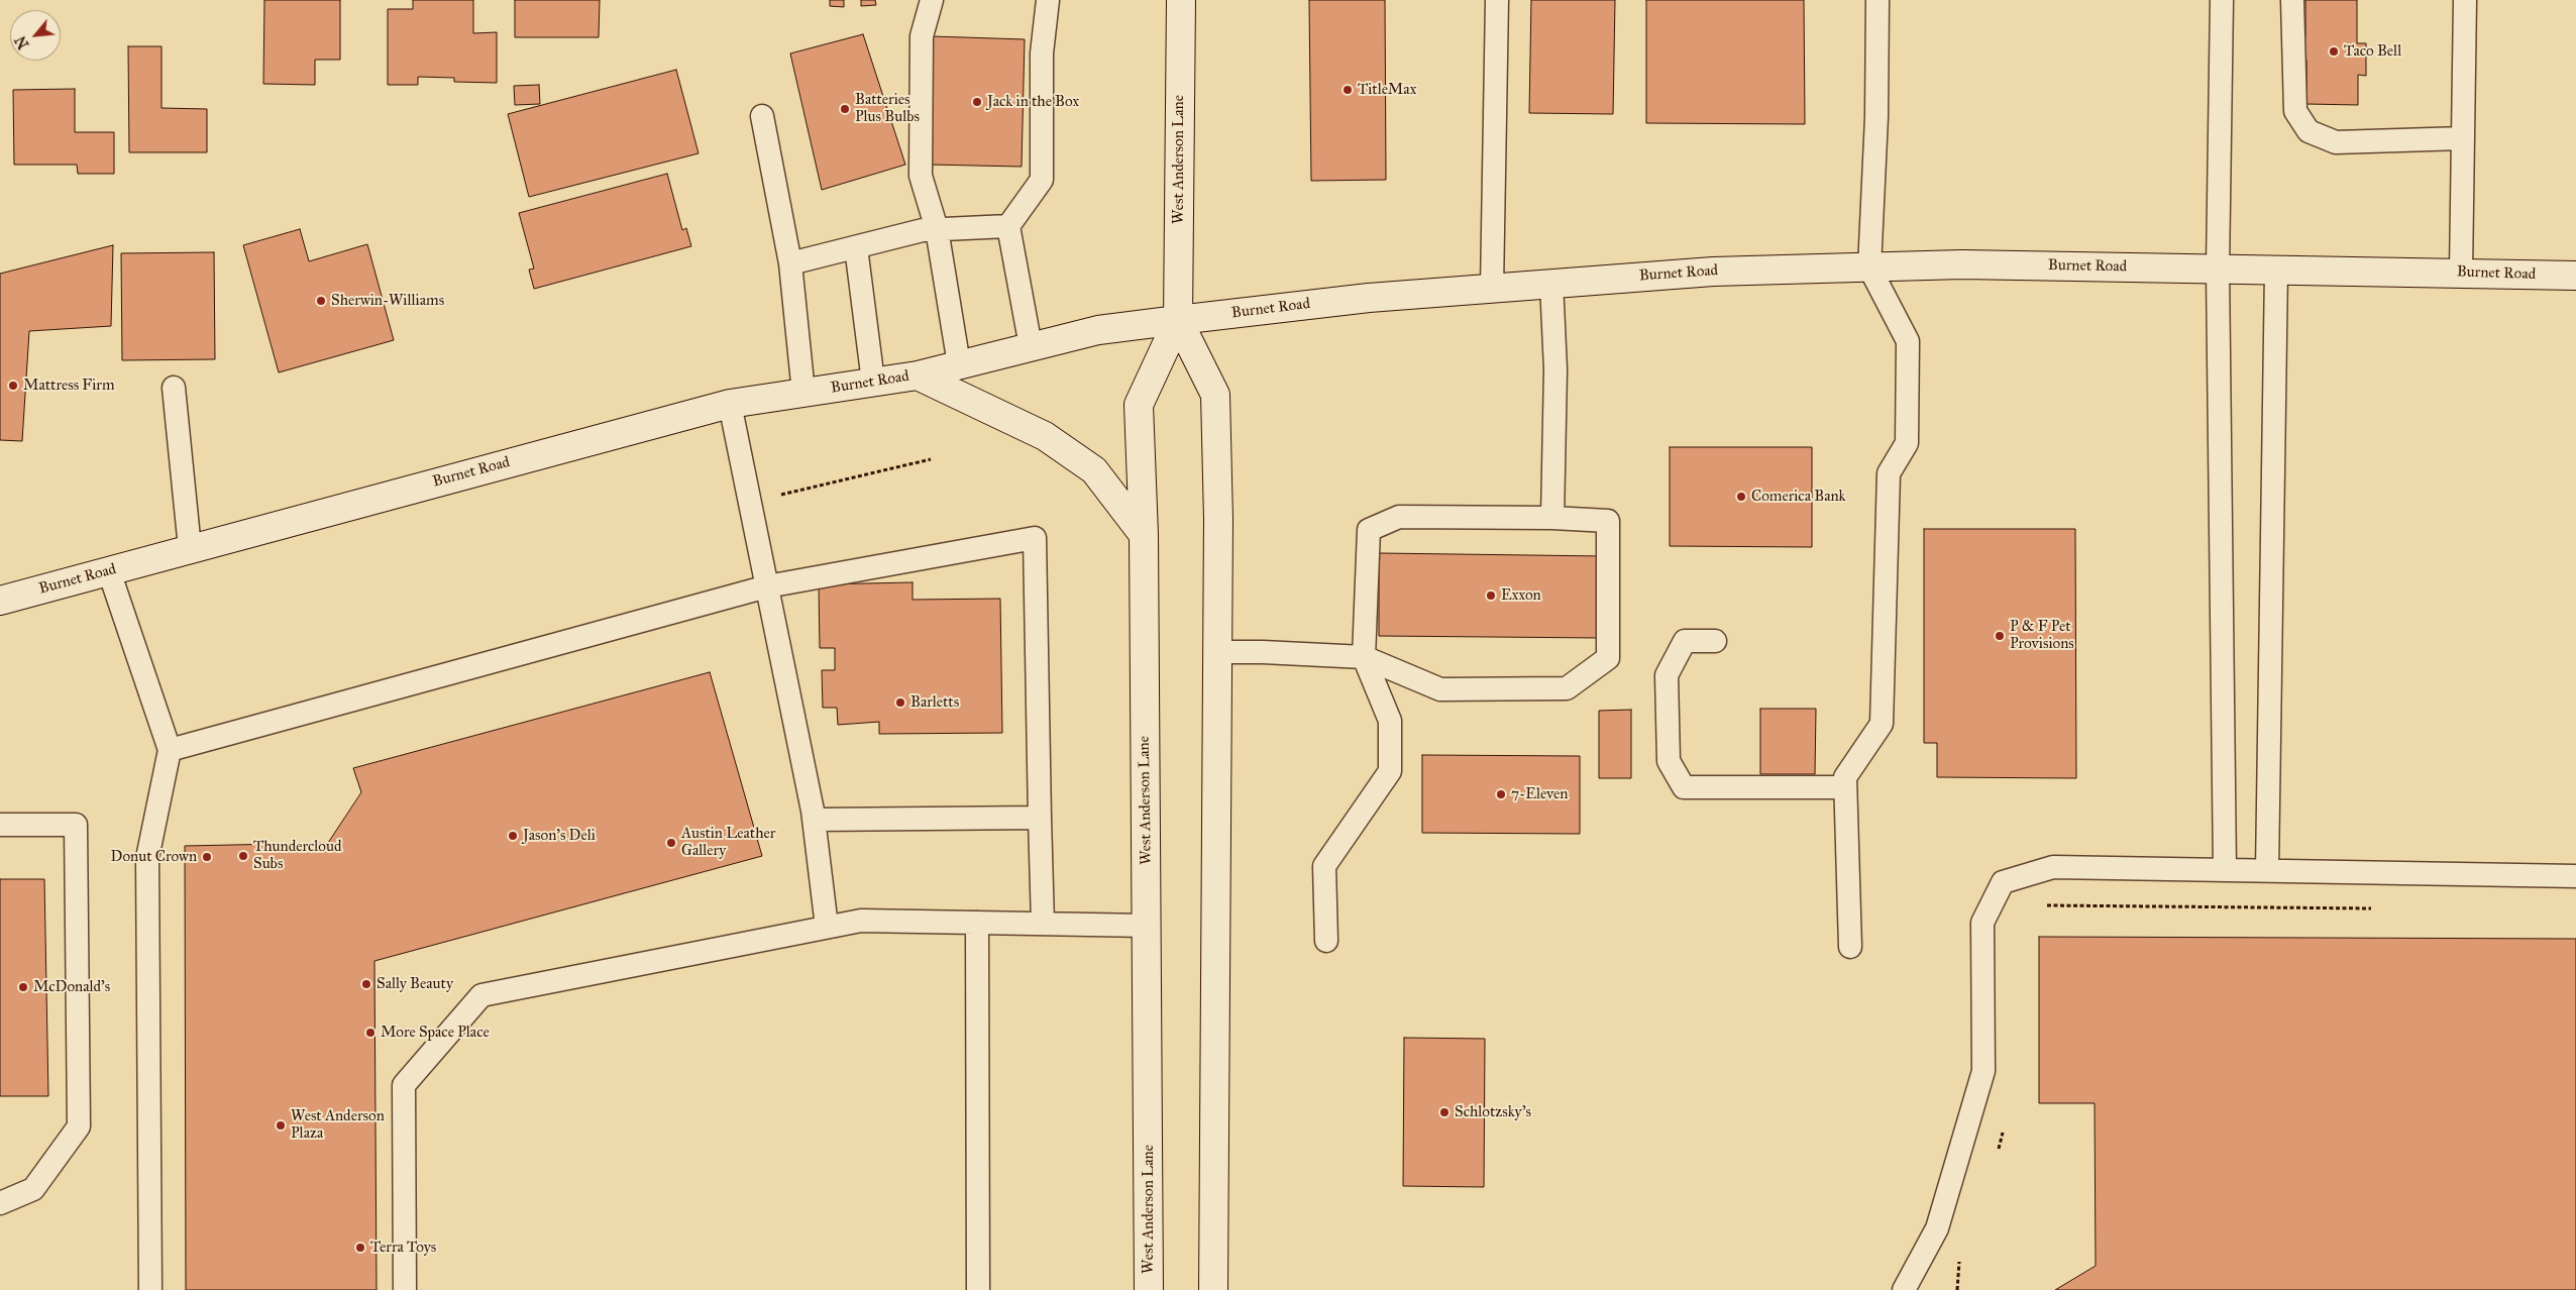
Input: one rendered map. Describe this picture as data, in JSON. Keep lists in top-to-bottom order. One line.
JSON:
{"streets":{"main road":["West Anderson Lane","Burnet Road"]},"crossings":[["West Anderson Lane","Burnet Road"]],"places":["Taco Bell","TitleMax","Jack in the Box","Batteries Plus Bulbs","Sherwin-Williams","Mattress Firm","Comerica Bank","Exxon","P & F Pet Provisions","Barletts","7-Eleven","Jason's Deli","Austin Leather Gallery","Thundercloud Subs","Donut Crown","Sally Beauty","McDonald's","More Space Place","Schlotzsky's","West Anderson Plaza","Terra Toys"],"north":"bottom left"}
